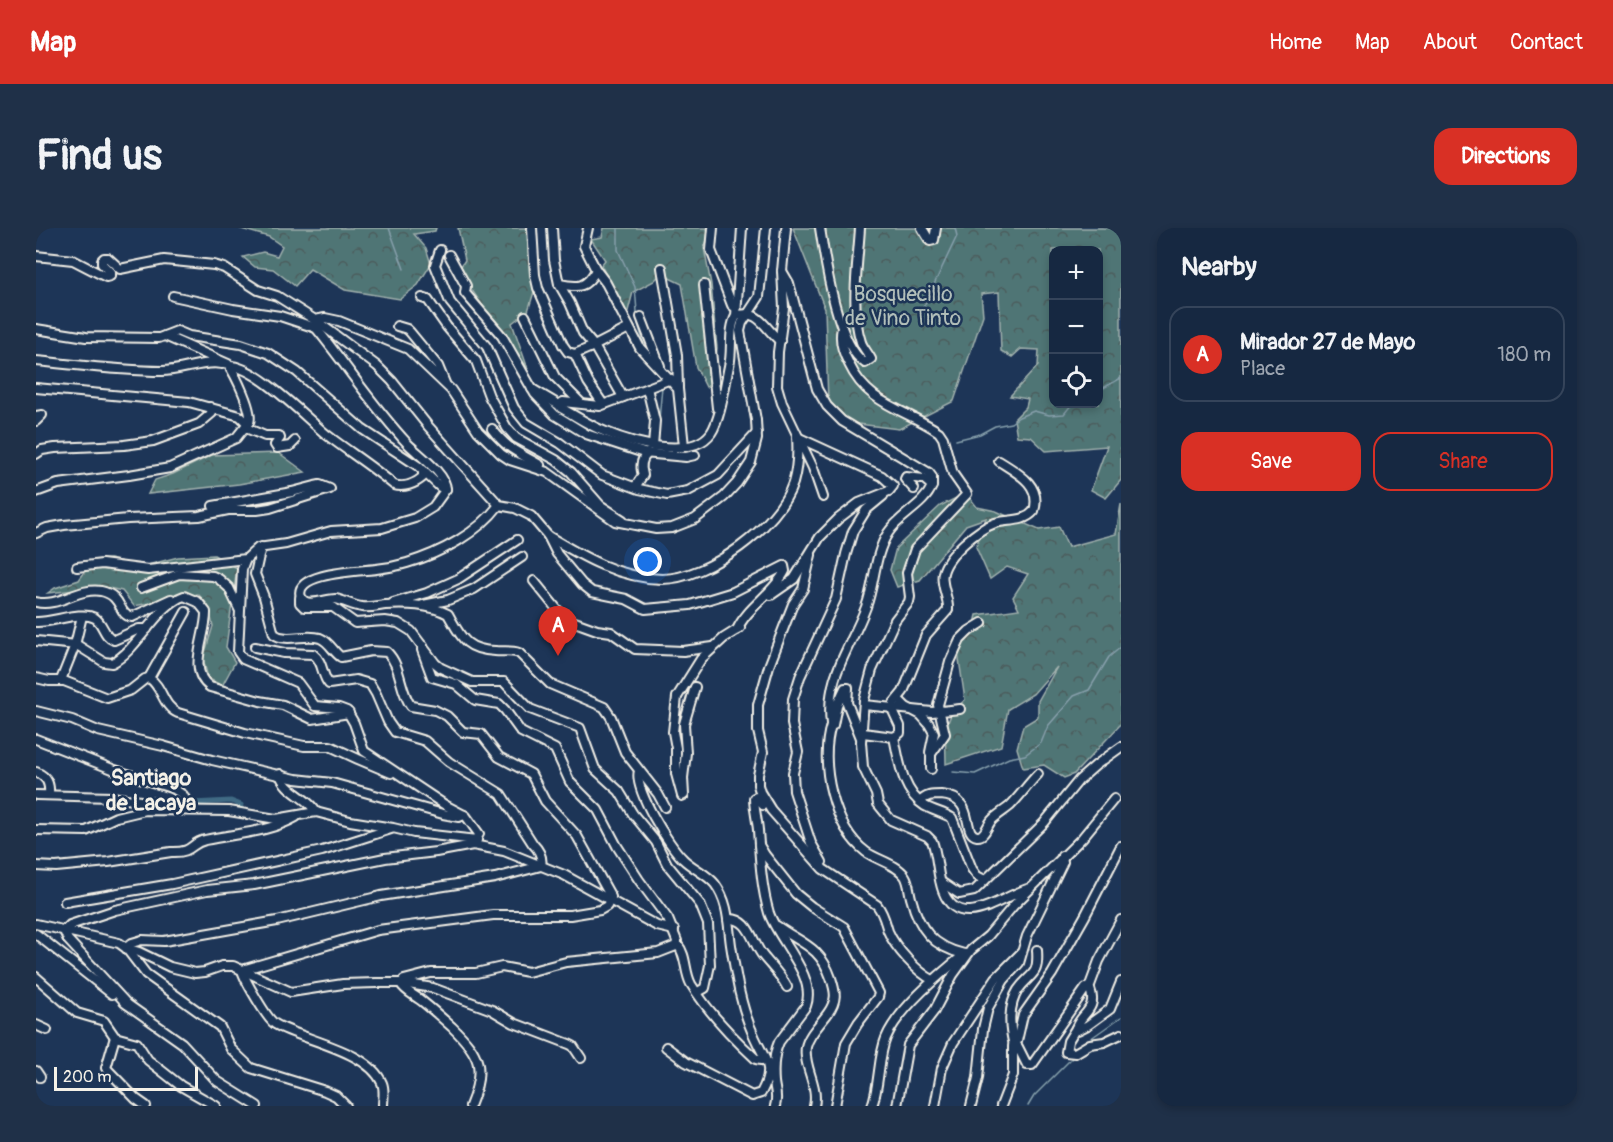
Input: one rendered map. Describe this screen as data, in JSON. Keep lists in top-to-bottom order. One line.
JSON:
{"districts":["Santiago de Lacaya"],"parks":["Bosquecillo de Vino Tinto"],"scale_bar":"200 m","page":{"header":"Map","nav":["Home","Map","About","Contact"],"buttons":["Directions",["Save","Share"]],"title":"Find us","heading":"Nearby","map_buttons":["+","−"],"list":[{"mark":"A","name":"Mirador 27 de Mayo","note":"Place","value":"180 m"}],"pins":"A","scale":"200 m"}}
